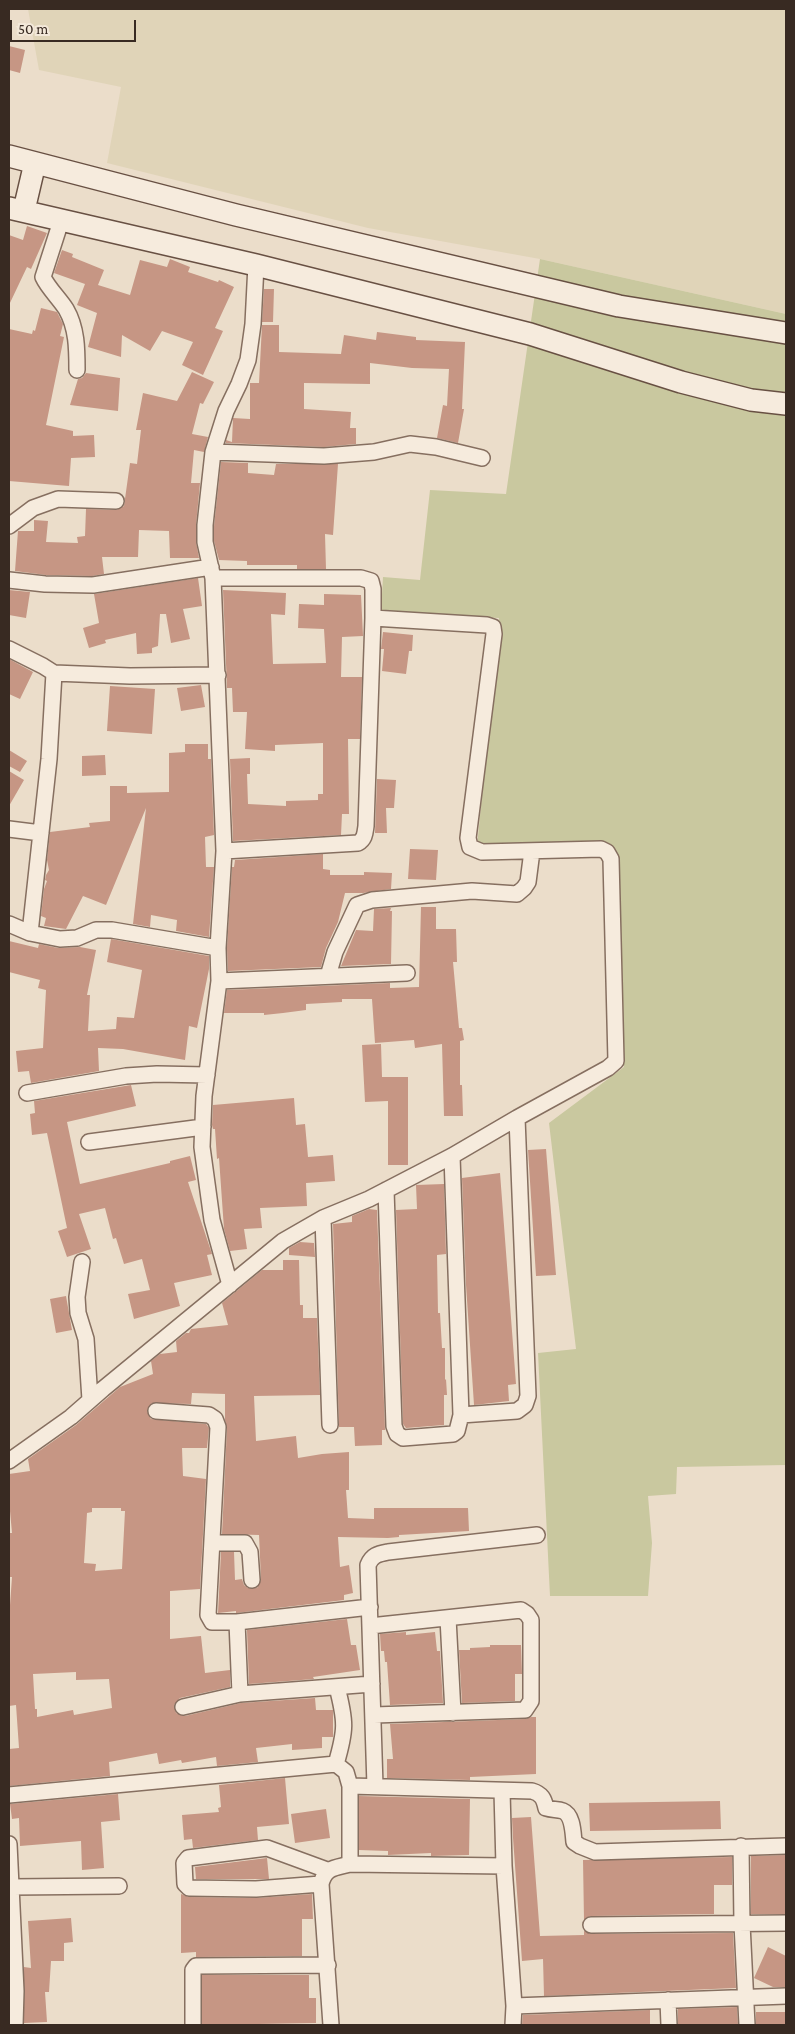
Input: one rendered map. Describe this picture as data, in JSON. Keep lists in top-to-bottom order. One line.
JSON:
{"scale_bar":"50 m"}
